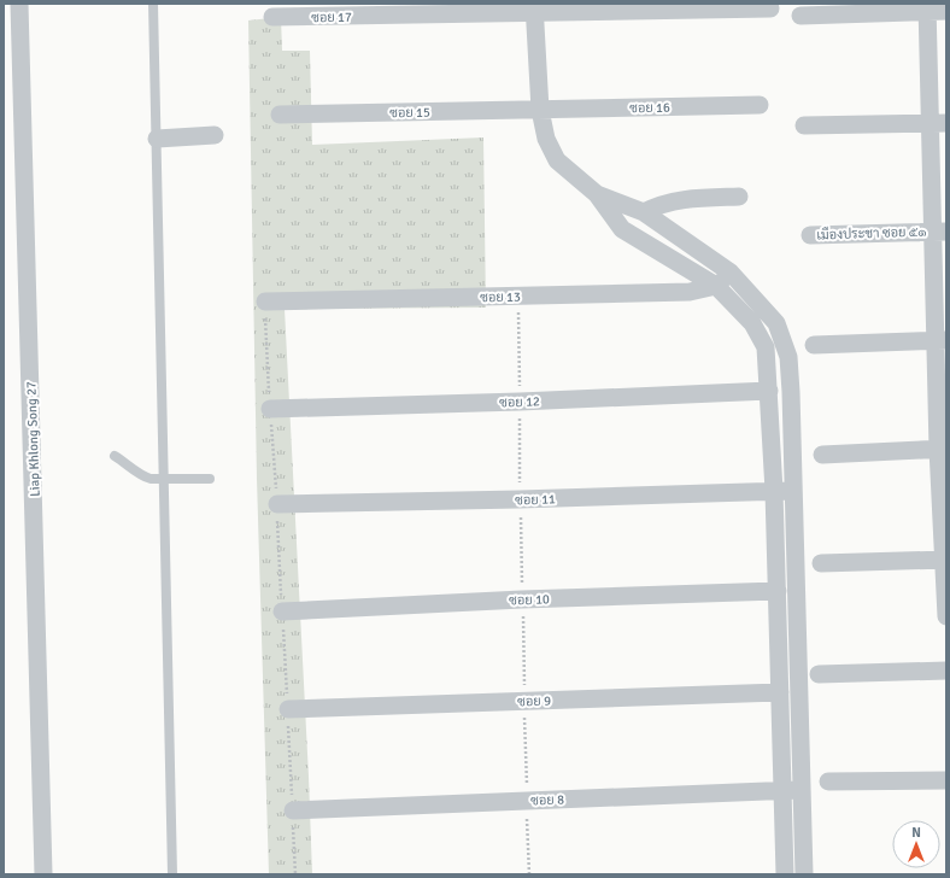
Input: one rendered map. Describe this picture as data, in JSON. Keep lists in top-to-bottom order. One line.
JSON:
{"streets":{"street":["ซอย 17","ซอย 16","ซอย 15","เมืองประชา ซอย ๕๑","ซอย 13","ซอย 12","Liap Khlong Song 27","ซอย 11","ซอย 10","ซอย 9","ซอย 8"]},"crossings":[["ซอย 16","ซอย 15"]],"north":"top"}
